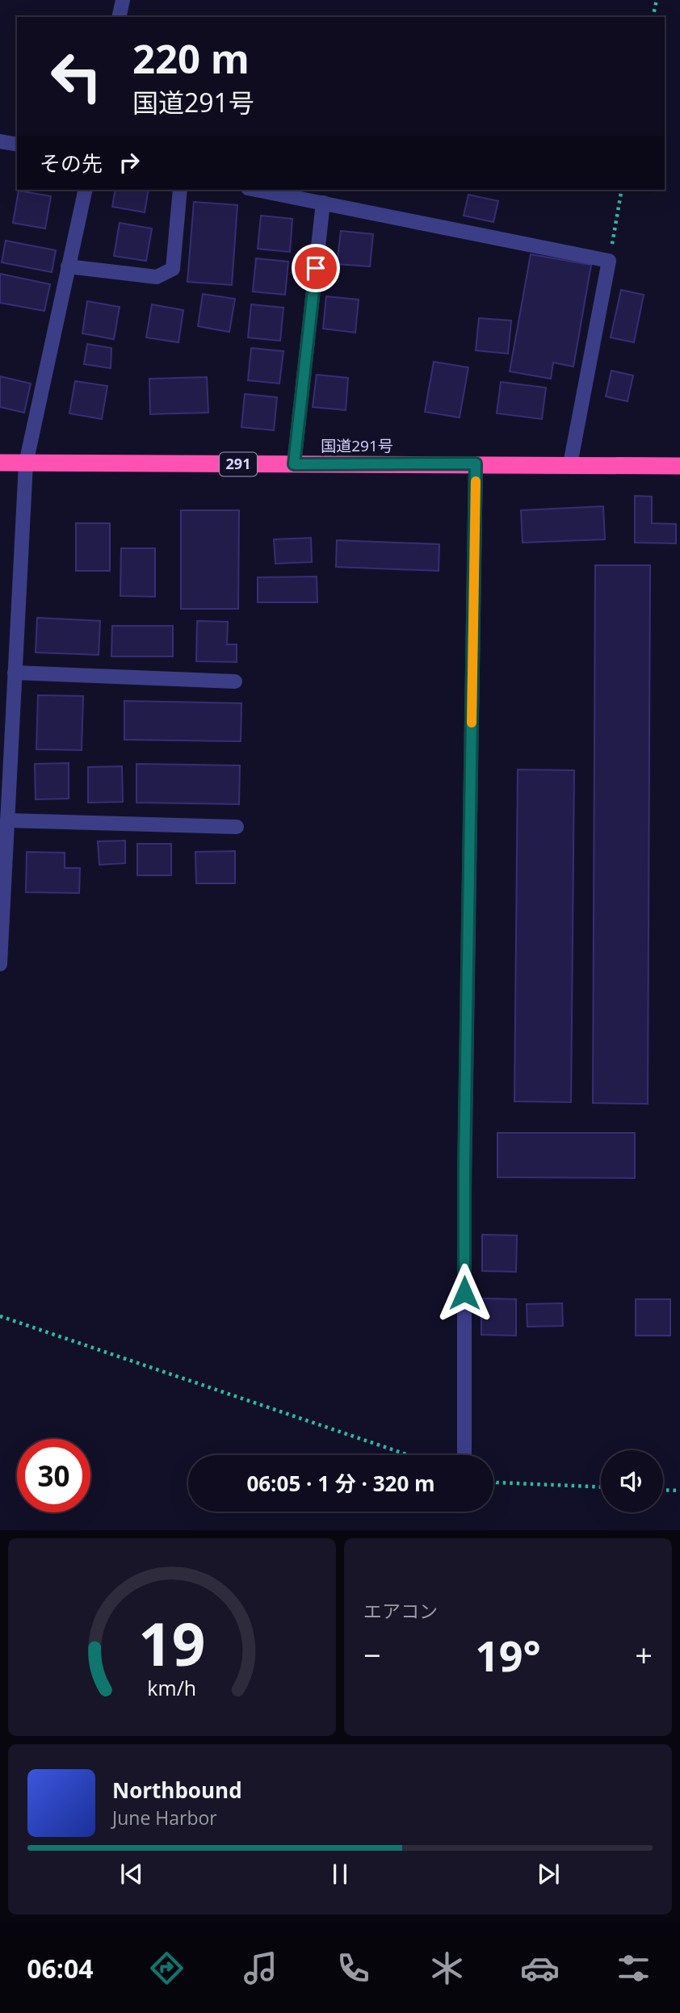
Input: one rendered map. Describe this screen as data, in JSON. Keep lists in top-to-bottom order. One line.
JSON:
{"streets":{"highway":["国道291号","291"]},"page":{"turn":["220 m","国道291号"],"then":"その先","limit":"30","trip":"06:05 · 1 分 · 320 m","tile":"エアコン","heat":["−","19°","+"],"song":["Northbound","June Harbor"],"tabs":"06:04","gauge":["19","km/h"]}}
